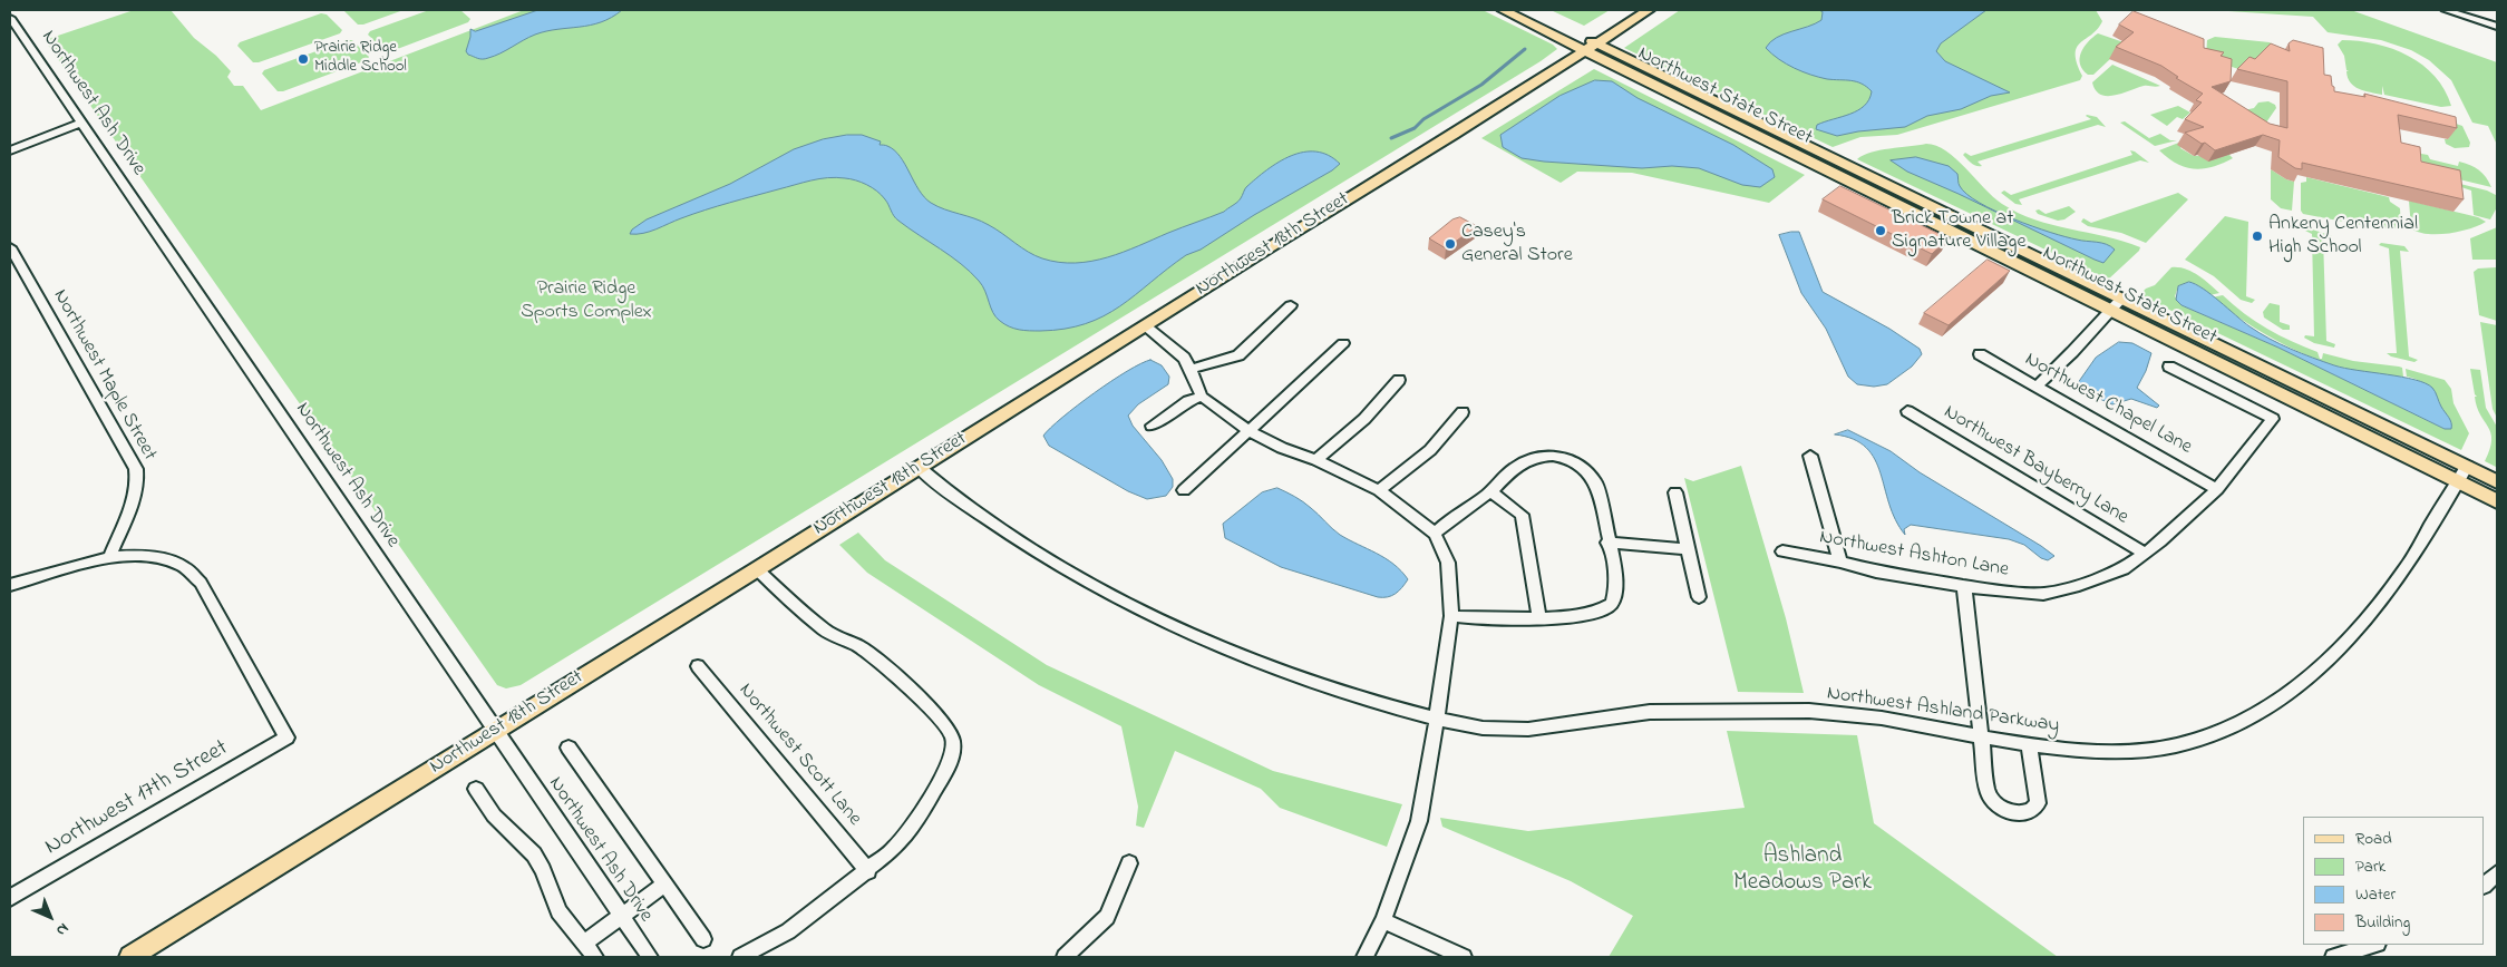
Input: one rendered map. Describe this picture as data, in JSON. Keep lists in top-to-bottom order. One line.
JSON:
{"streets":{"main road":["Northwest State Street","Northwest 18th Street"],"street":["Northwest Ash Drive","Northwest Maple Street","Northwest Chapel Lane","Northwest Bayberry Lane","Northwest Ashton Lane","Northwest Ashland Parkway","Northwest Scott Lane","Northwest 17th Street"]},"crossings":[["Northwest State Street","Northwest 18th Street"],["Northwest State Street","Northwest Ashland Parkway"],["Northwest Ash Drive","Northwest 18th Street"],["Northwest 18th Street","Northwest Ashland Parkway"],["Northwest Maple Street","Northwest 17th Street"],["Northwest Chapel Lane","Northwest Ashton Lane"],["Northwest Bayberry Lane","Northwest Ashton Lane"]],"parks":["Prairie Ridge Sports Complex","Ashland Meadows Park"],"places":["Prairie Ridge Middle School","Brick Towne at Signature Village","Ankeny Centennial High School","Casey's General Store"],"legend":["Road","Park","Water","Building"],"north":"bottom right"}
